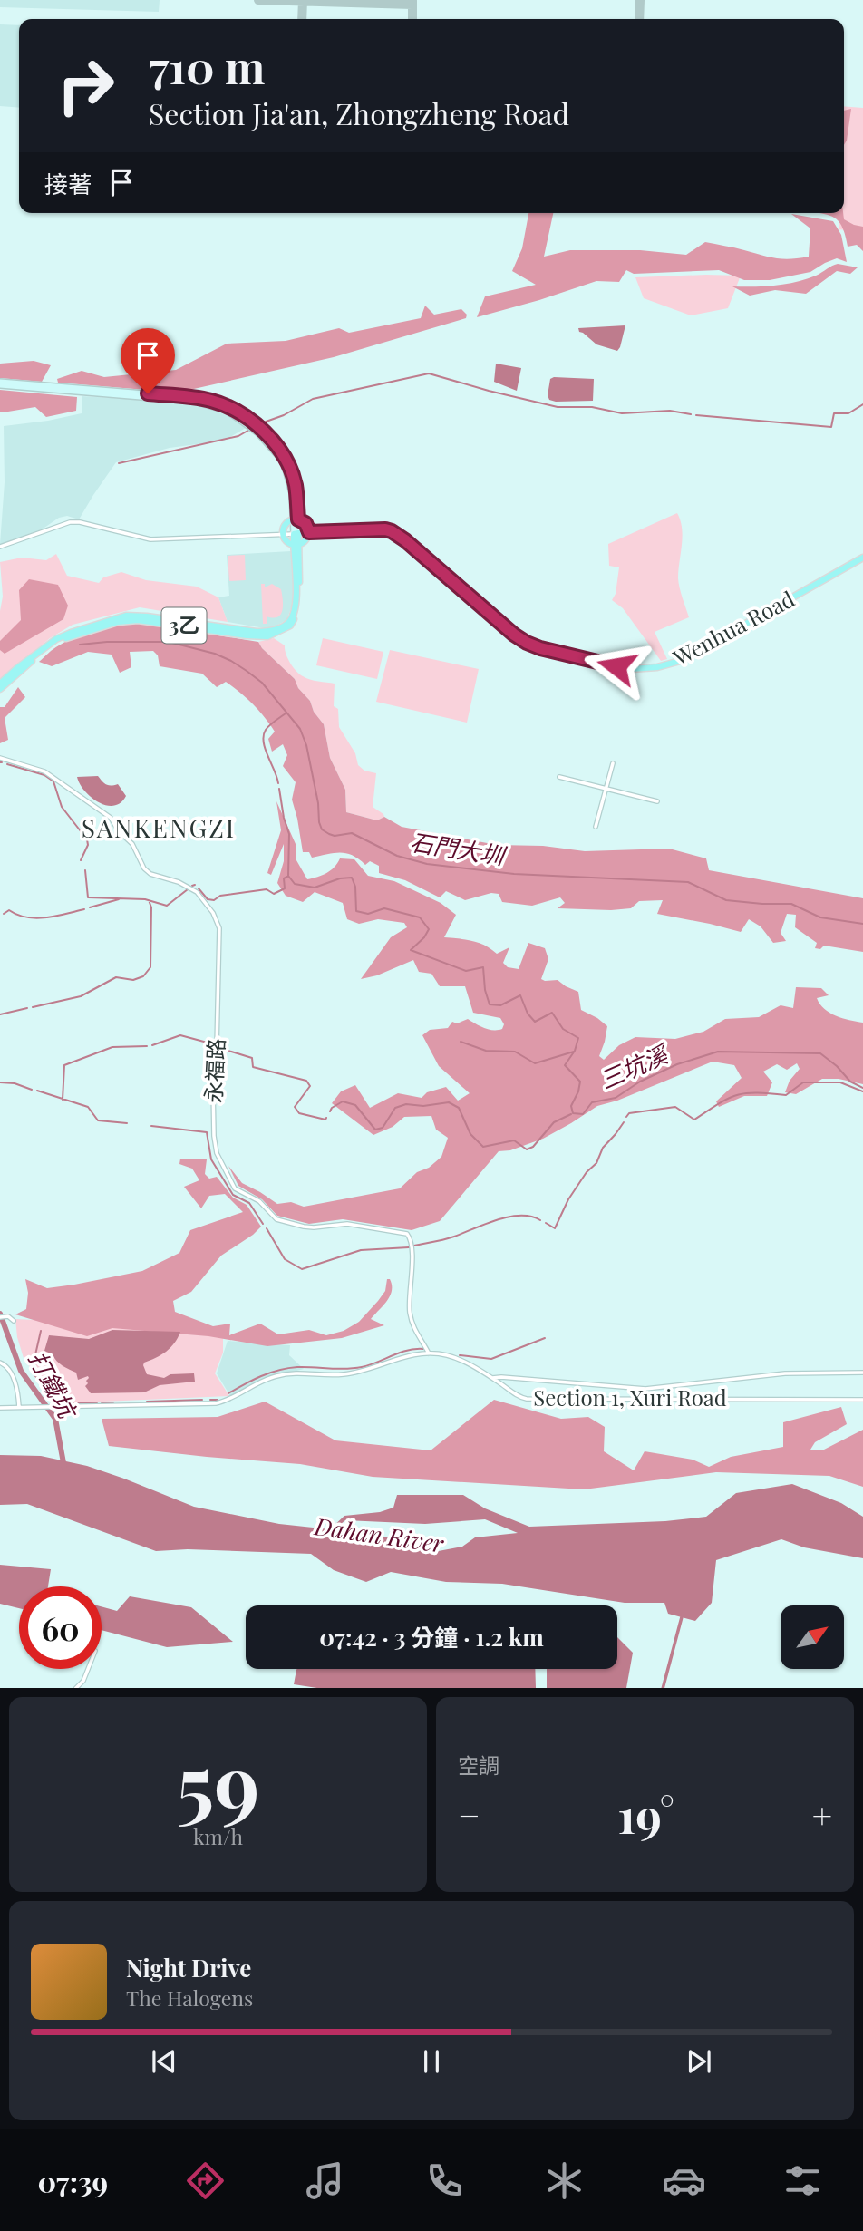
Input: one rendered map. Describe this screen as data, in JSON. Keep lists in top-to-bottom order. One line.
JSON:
{"streets":{"main road":["3乙","Wenhua Road"],"street":["永福路","Section 1, Xuri Road"]},"crossings":[["3乙","Wenhua Road"],["永福路","Section 1, Xuri Road"]],"districts":["SANKENGZI"],"water":["石門大圳","三坑溪","打鐵坑","Dahan River"],"north":"top right","page":{"turn":["710 m","Section Jia'an, Zhongzheng Road"],"then":"接著","limit":"60","trip":"07:42 · 3 分鐘 · 1.2 km","tile":[["59","km/h"],"空調"],"heat":["−","19°","+"],"song":["Night Drive","The Halogens"],"tabs":"07:39"}}
